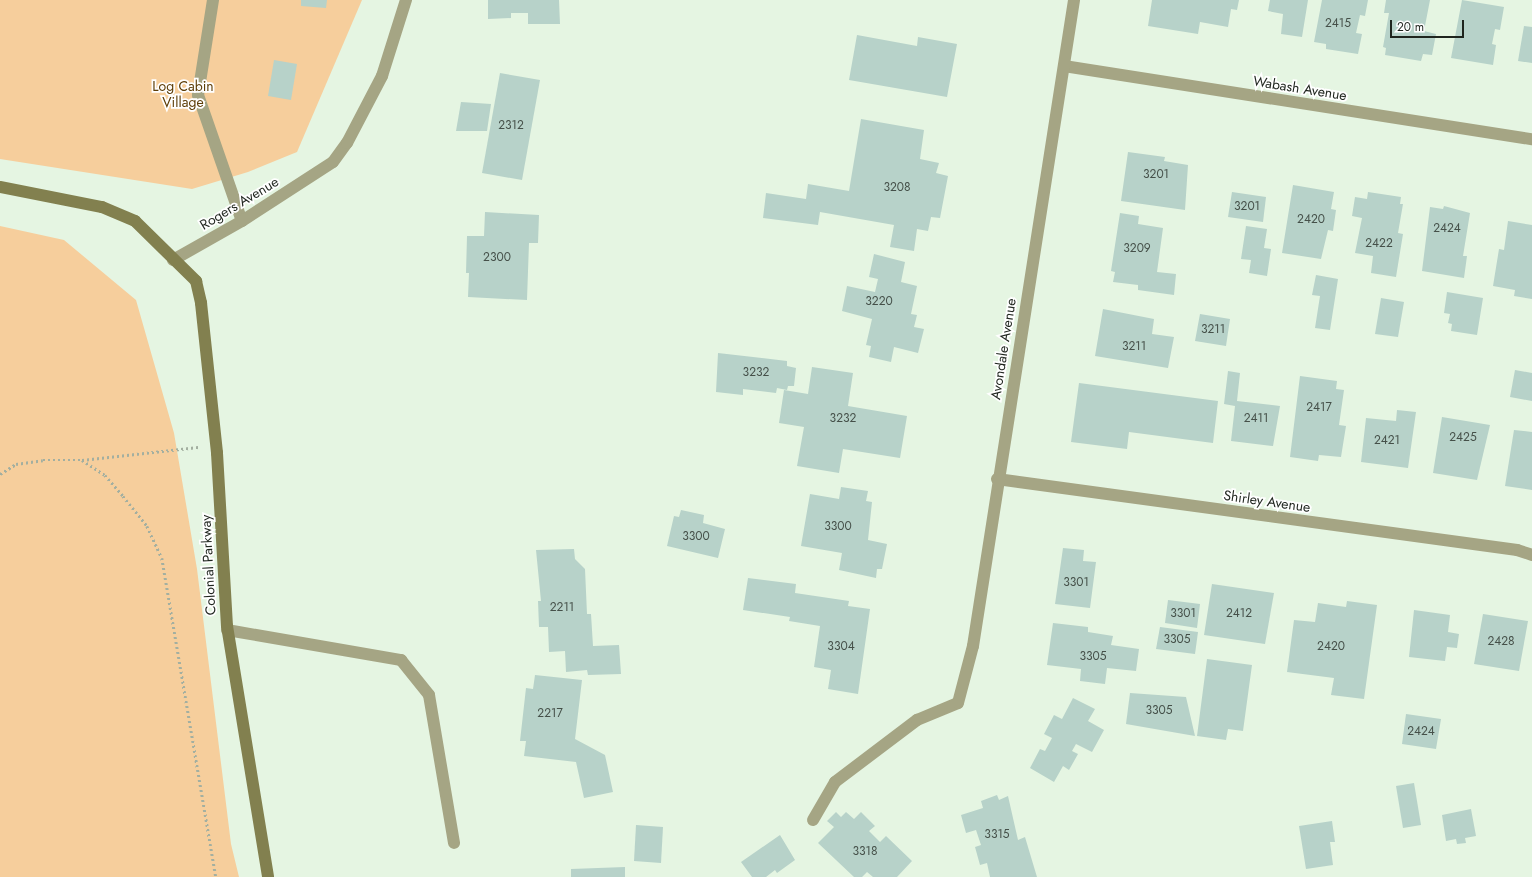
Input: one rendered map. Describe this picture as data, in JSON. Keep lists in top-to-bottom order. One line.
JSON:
{"streets":{"street":["Wabash Avenue","Rogers Avenue","Avondale Avenue","Shirley Avenue","Colonial Parkway"]},"crossings":[["Wabash Avenue","Avondale Avenue"],["Rogers Avenue","Colonial Parkway"],["Avondale Avenue","Shirley Avenue"]],"parks":["Log Cabin Village"],"house_numbers":["2415","2312","3201","3208","3201","2420","2424","2422","3209","2300","3220","3211","3211","3232","2417","3232","2411","2425","2421","3300","3300","3301","2211","3301","2412","3305","2428","3304","2420","3305","3305","2217","2424","3315","3318"],"scale_bar":"20 m"}
